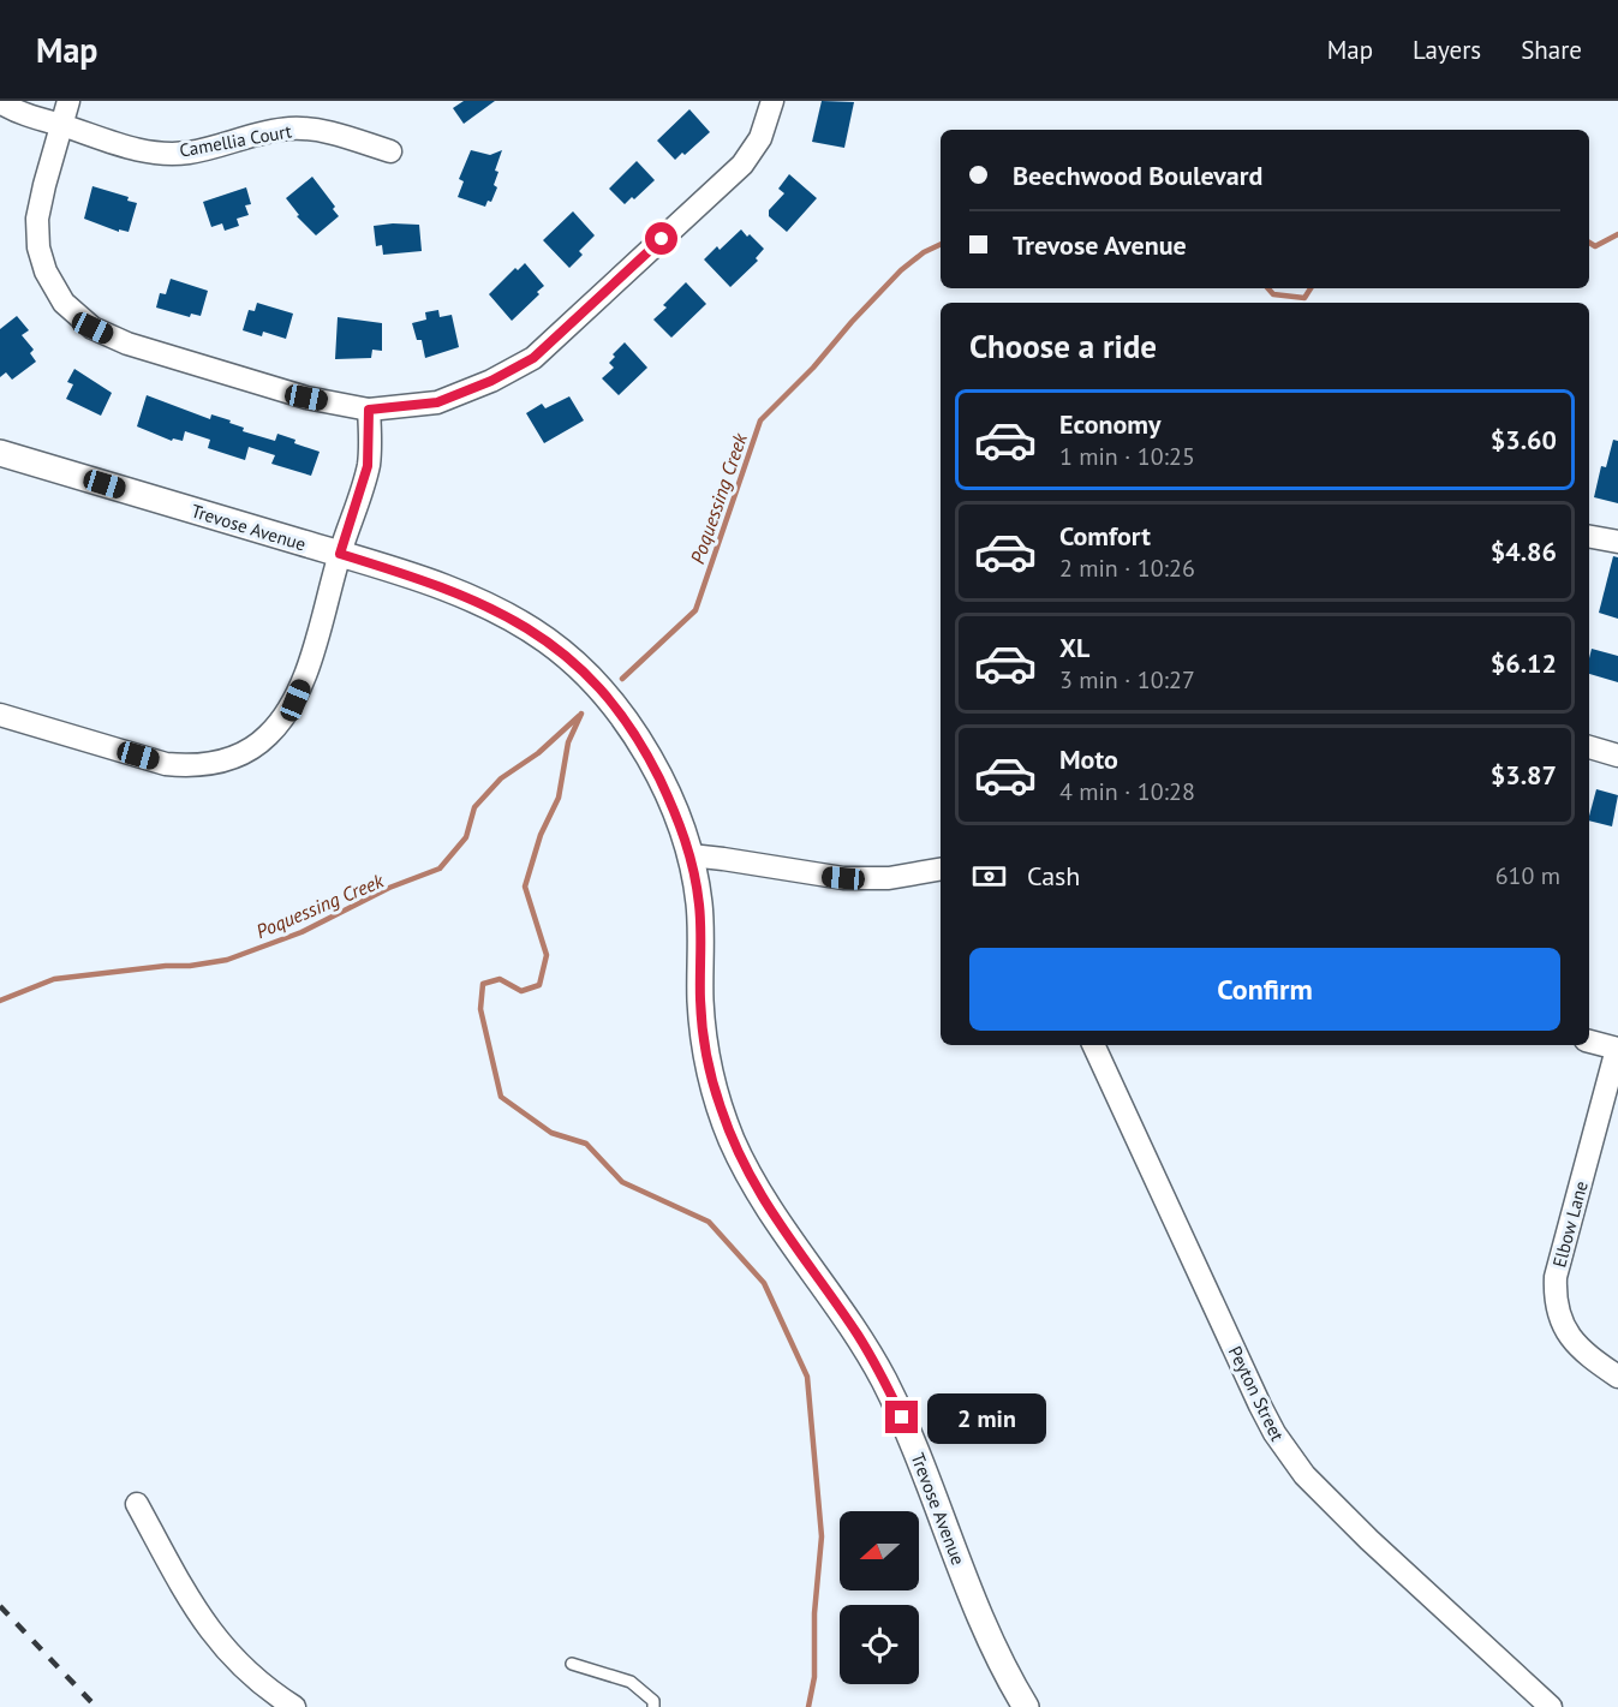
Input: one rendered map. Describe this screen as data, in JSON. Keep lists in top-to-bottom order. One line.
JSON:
{"streets":{"street":["Camellia Court","Trevose Avenue","Elbow Lane","Peyton Street"]},"water":["Poquessing Creek"],"north":"left","page":{"header":"Map","nav":["Map","Layers","Share"],"banner":["Beechwood Boulevard","Trevose Avenue"],"heading":"Choose a ride","list":[{"name":"Economy","note":"1 min · 10:25","value":"$3.60"},{"name":"Comfort","note":"2 min · 10:26","value":"$4.86"},{"name":"XL","note":"3 min · 10:27","value":"$6.12"},{"name":"Moto","note":"4 min · 10:28","value":"$3.87"}],"pay":["Cash","610 m"],"buttons":"Confirm","bubble":"2 min"}}
